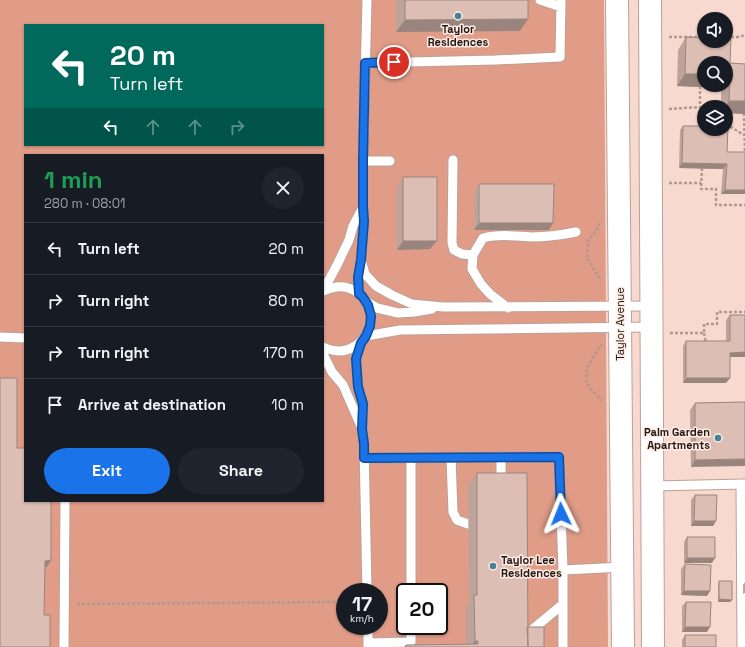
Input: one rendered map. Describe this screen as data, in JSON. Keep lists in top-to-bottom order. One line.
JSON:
{"streets":{"main road":["Taylor Avenue"]},"places":["Taylor Residences","Palm Garden Apartments","Taylor Lee Residences"],"page":{"turn":["20 m","Turn left"],"heading":["1 min","280 m · 08:01"],"list":[{"name":"Turn left","value":"20 m"},{"name":"Turn right","value":"80 m"},{"name":"Turn right","value":"170 m"},{"name":"Arrive at destination","value":"10 m"}],"buttons":["Exit","Share"],"speed":"17 km/h","limit":"20"}}
